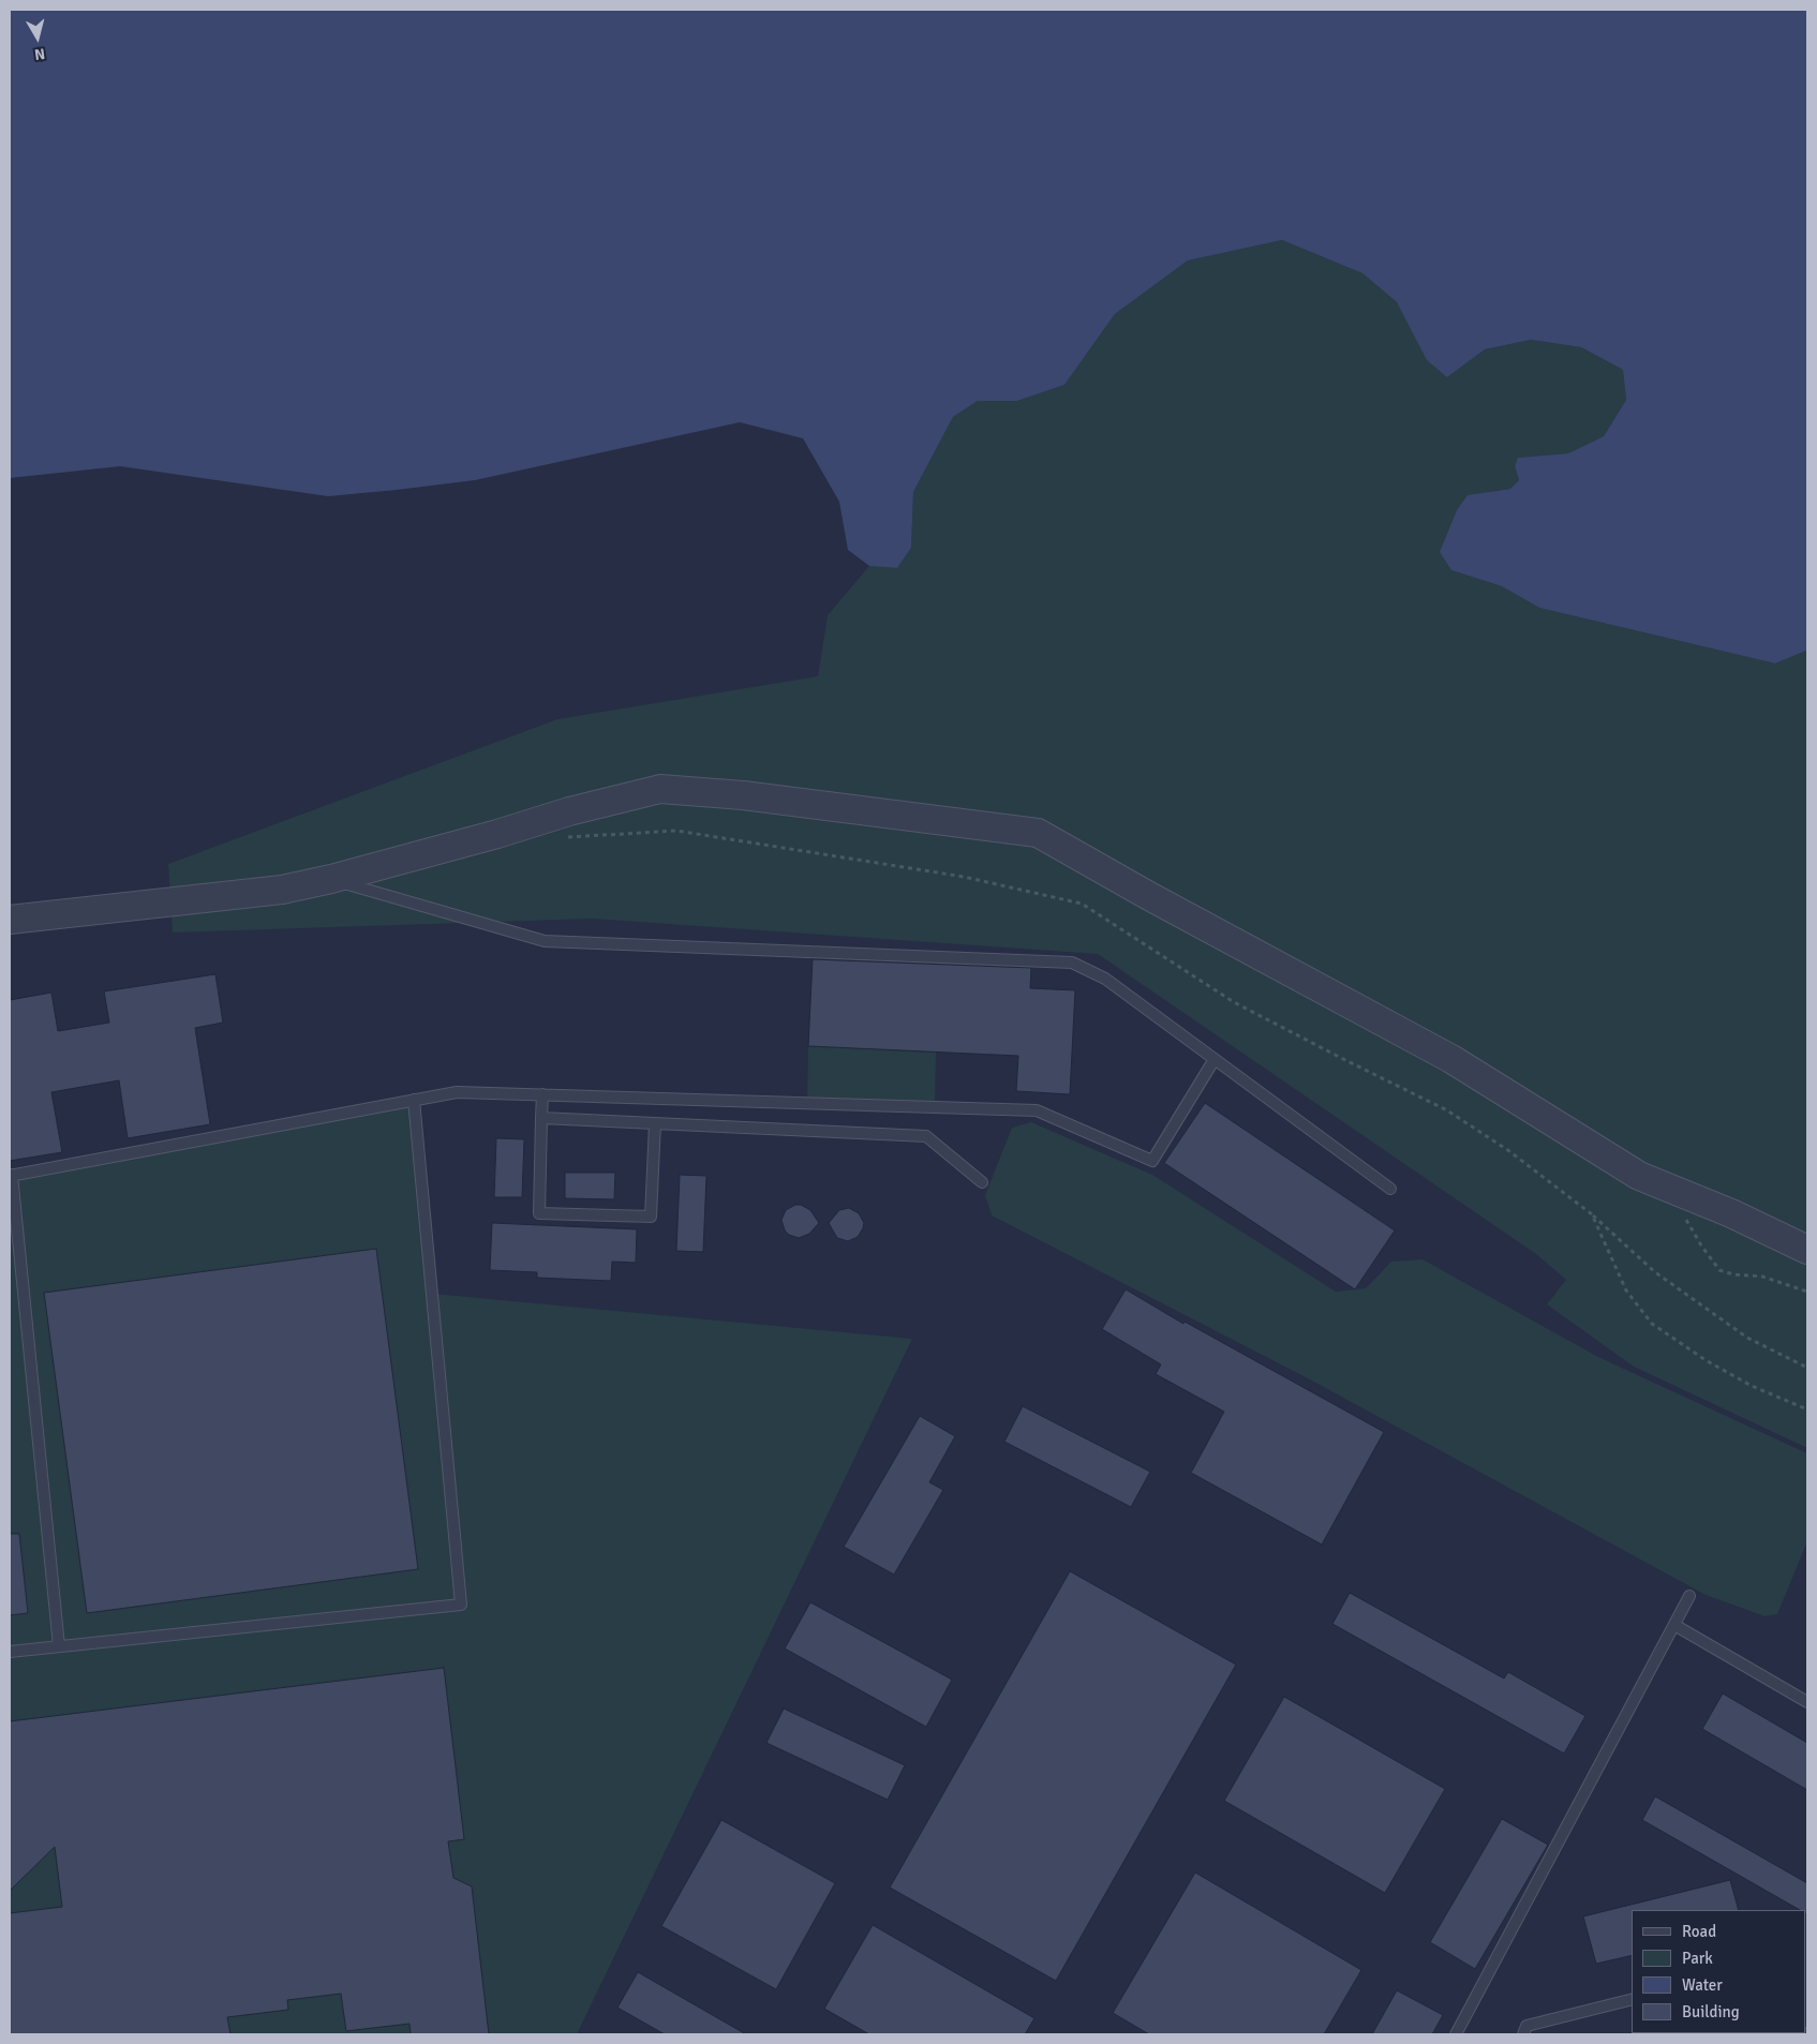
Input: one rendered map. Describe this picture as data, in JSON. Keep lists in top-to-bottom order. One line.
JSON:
{"legend":["Road","Park","Water","Building"],"north":"bottom"}
